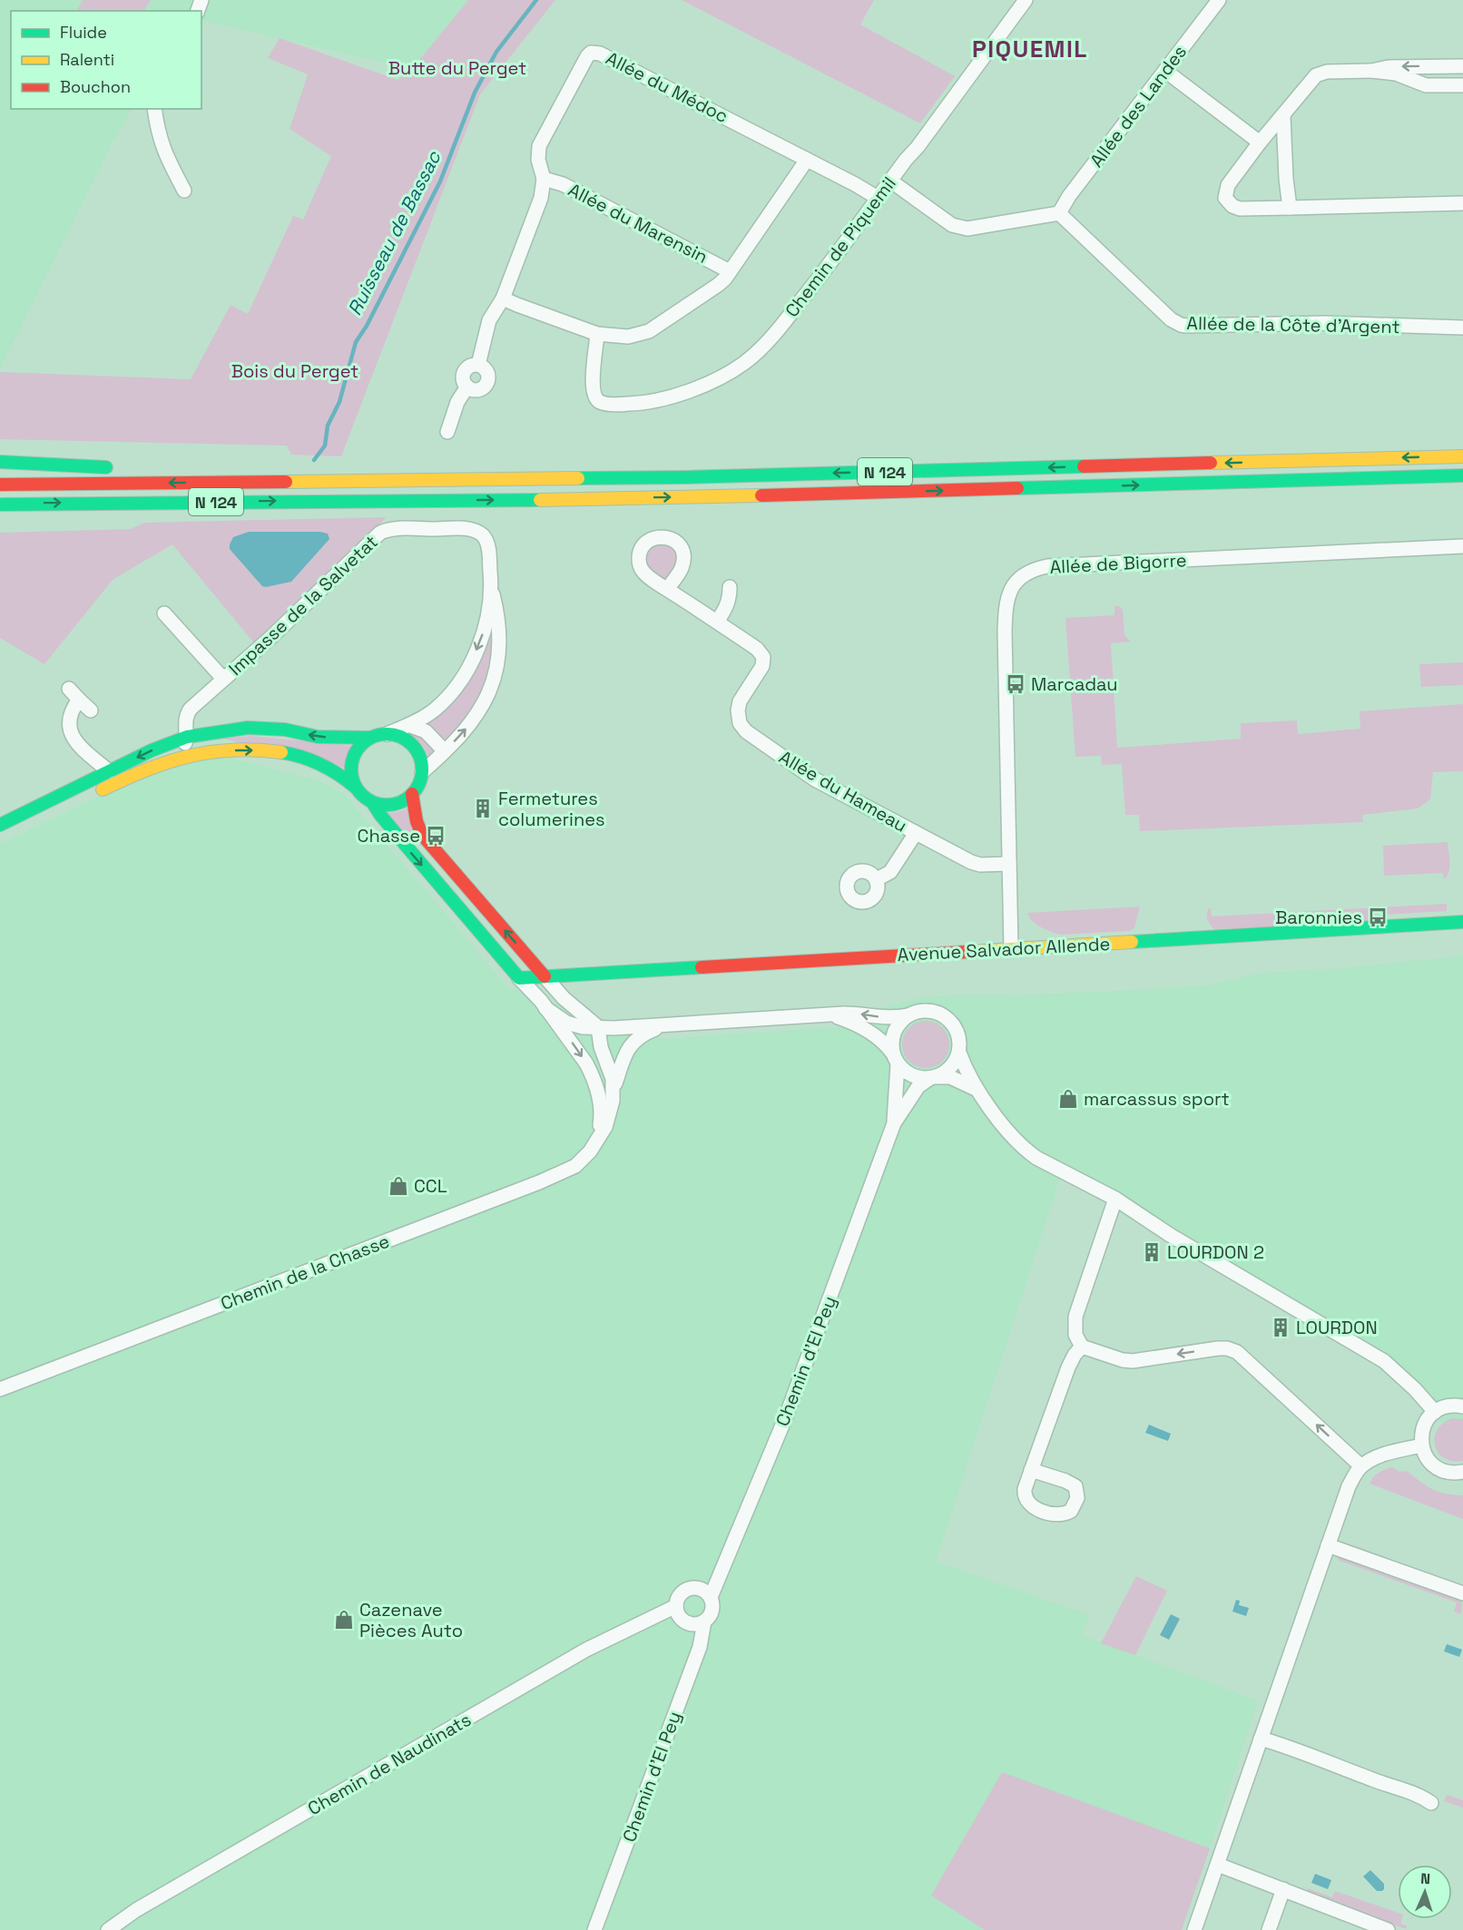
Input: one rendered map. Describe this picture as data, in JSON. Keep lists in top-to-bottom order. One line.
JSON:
{"streets":{"main road":["N 124","Avenue Salvador Allende"],"street":["Allée du Médoc","Allée des Landes","Allée du Marensin","Chemin de Piquemil","Allée de la Côte d'Argent","Allée de Bigorre","Impasse de la Salvetat","Allée du Hameau","Chemin de la Chasse","Chemin d'El Pey","Chemin de Naudinats"]},"crossings":[["Allée du Médoc","Allée du Marensin"],["Allée du Médoc","Chemin de Piquemil"],["Allée des Landes","Allée de la Côte d'Argent"],["Allée de Bigorre","Allée du Hameau"],["Allée de Bigorre","Avenue Salvador Allende"],["Chemin d'El Pey","Chemin de Naudinats"]],"districts":["PIQUEMIL"],"water":["Ruisseau de Bassac"],"parks":["Butte du Perget","Bois du Perget"],"places":{"bus stop":["Marcadau","Chasse","Baronnies"],"building":["Fermetures columerines","LOURDON 2","LOURDON"],"shop":["marcassus sport","CCL","Cazenave Pièces Auto"]},"legend":["Fluide","Ralenti","Bouchon"],"north":"top"}
